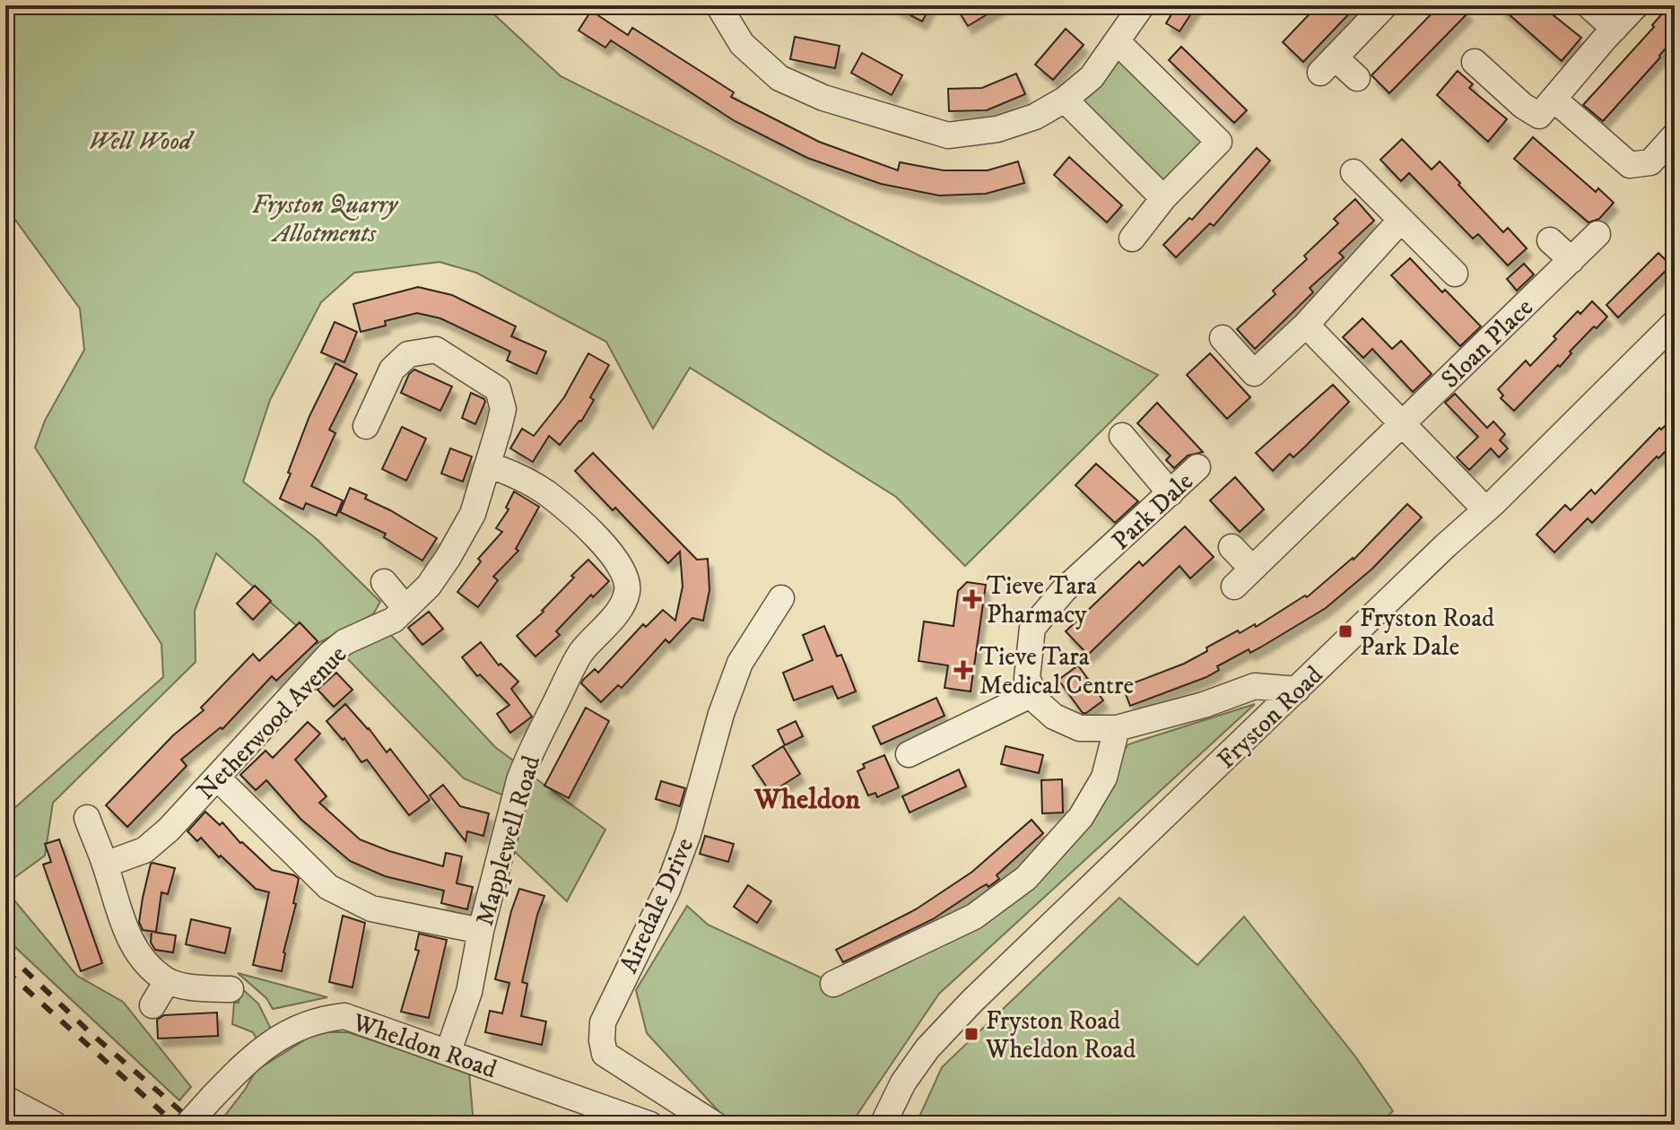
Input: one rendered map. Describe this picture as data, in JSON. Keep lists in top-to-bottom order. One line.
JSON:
{"streets":{"street":["Sloan Place","Park Dale","Fryston Road","Netherwood Avenue","Mapplewell Road","Airedale Drive","Wheldon Road"]},"crossings":[["Netherwood Avenue","Mapplewell Road"],["Mapplewell Road","Wheldon Road"]],"districts":["Wheldon"],"parks":["Well Wood","Fryston Quarry Allotments"],"places":{"health":["Tieve Tara Pharmacy","Tieve Tara Medical Centre"],"transit":["Fryston Road Park Dale","Fryston Road Wheldon Road"]}}
